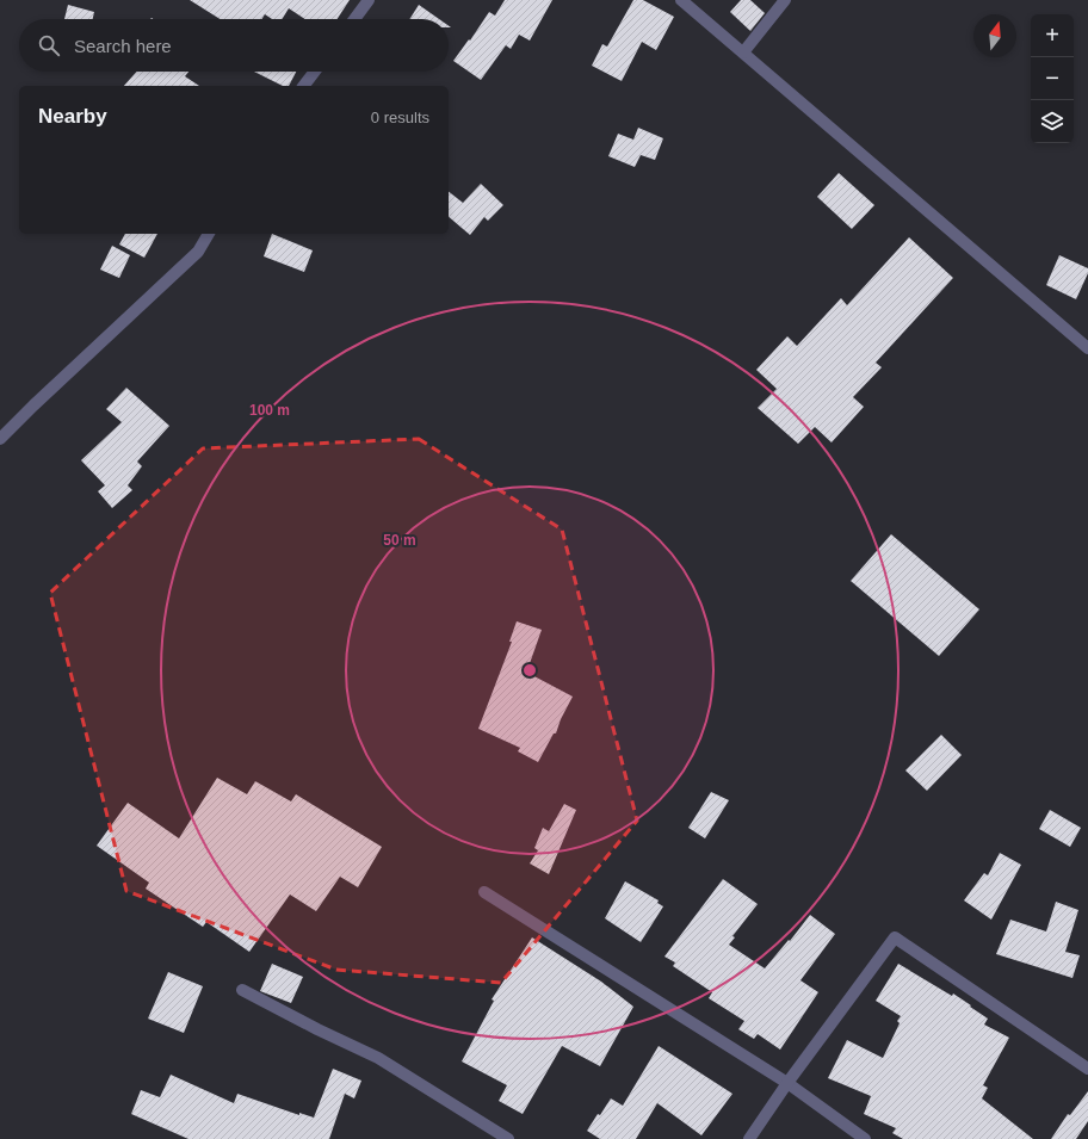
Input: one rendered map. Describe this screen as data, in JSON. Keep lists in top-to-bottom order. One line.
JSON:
{"north":"top","page":{"map_buttons":["+","−"],"search":"Search here","heading":["Nearby","0 results"]},"rings":["100 m","50 m"]}
